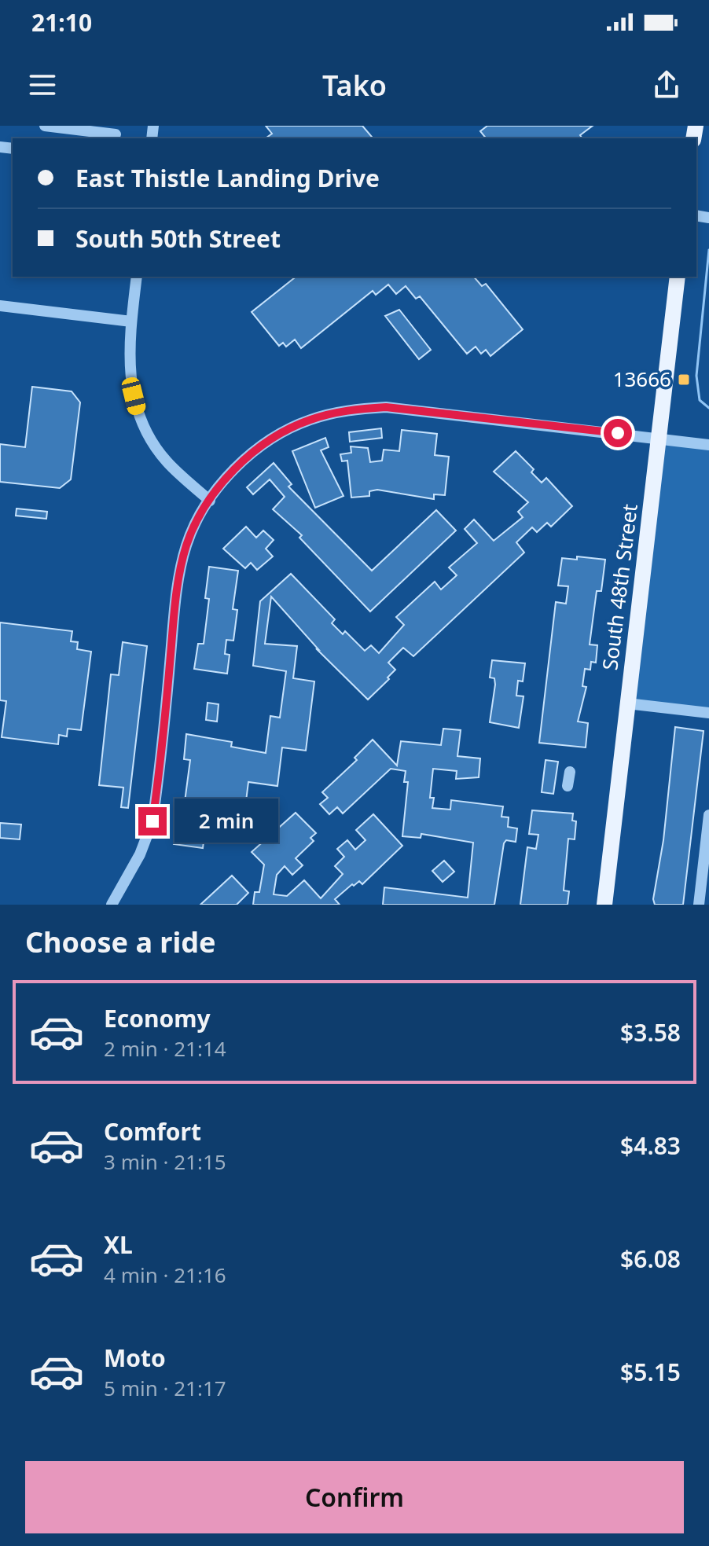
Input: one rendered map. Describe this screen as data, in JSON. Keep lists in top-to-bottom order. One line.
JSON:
{"streets":{"main road":["South 48th Street"]},"places":{"transit":["13666"]},"page":{"status":"21:10","header":"Tako","banner":["East Thistle Landing Drive","South 50th Street"],"bubble":"2 min","heading":"Choose a ride","list":[{"name":"Economy","note":"2 min · 21:14","value":"$3.58"},{"name":"Comfort","note":"3 min · 21:15","value":"$4.83"},{"name":"XL","note":"4 min · 21:16","value":"$6.08"},{"name":"Moto","note":"5 min · 21:17","value":"$5.15"}],"buttons":"Confirm"}}
